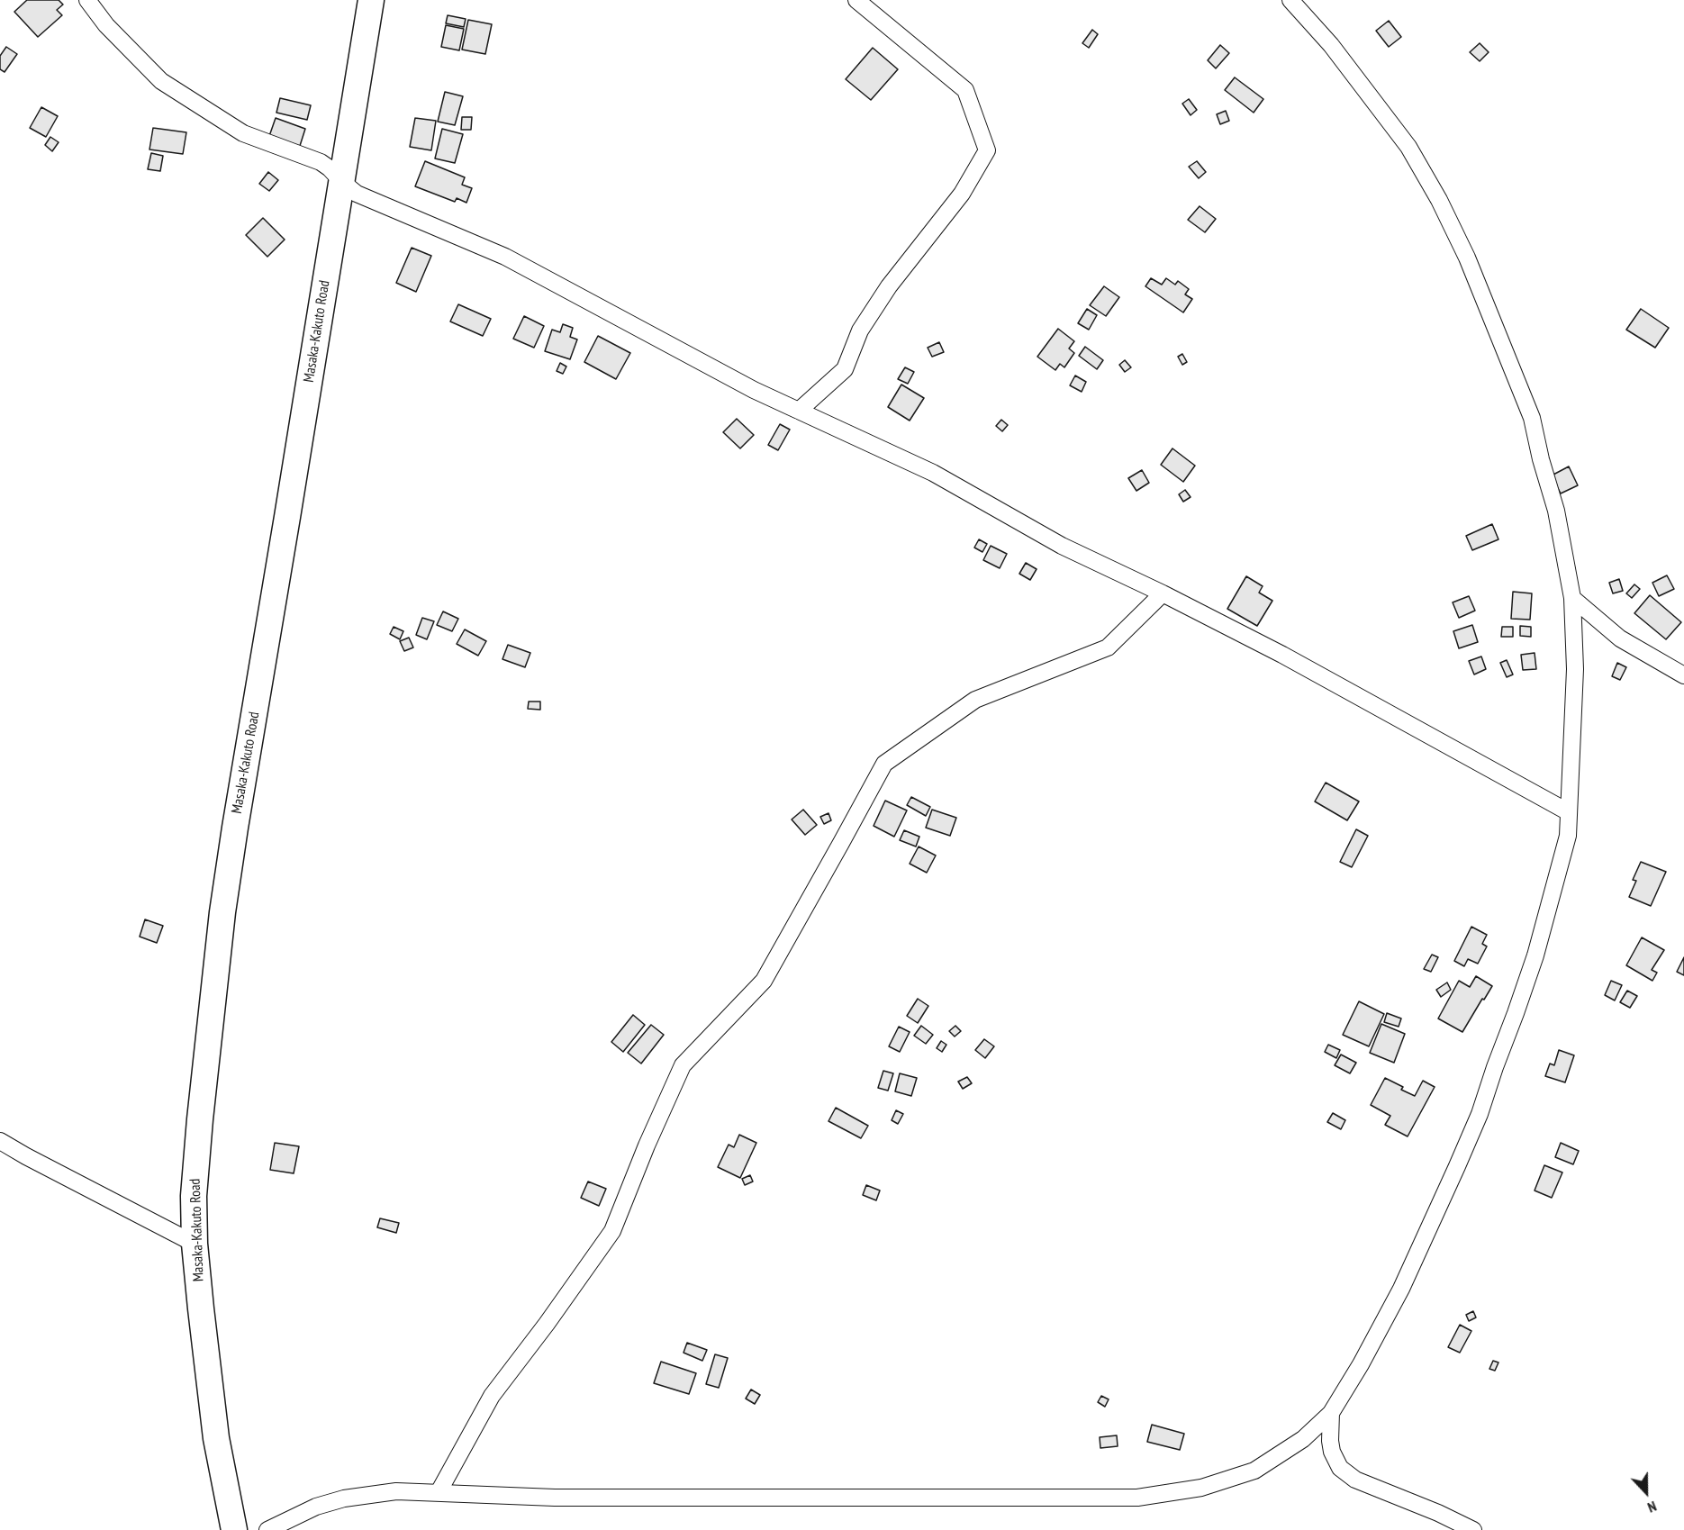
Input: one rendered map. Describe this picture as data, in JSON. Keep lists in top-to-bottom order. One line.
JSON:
{"streets":{"highway":["Masaka-Kakuto Road"]},"north":"bottom"}
